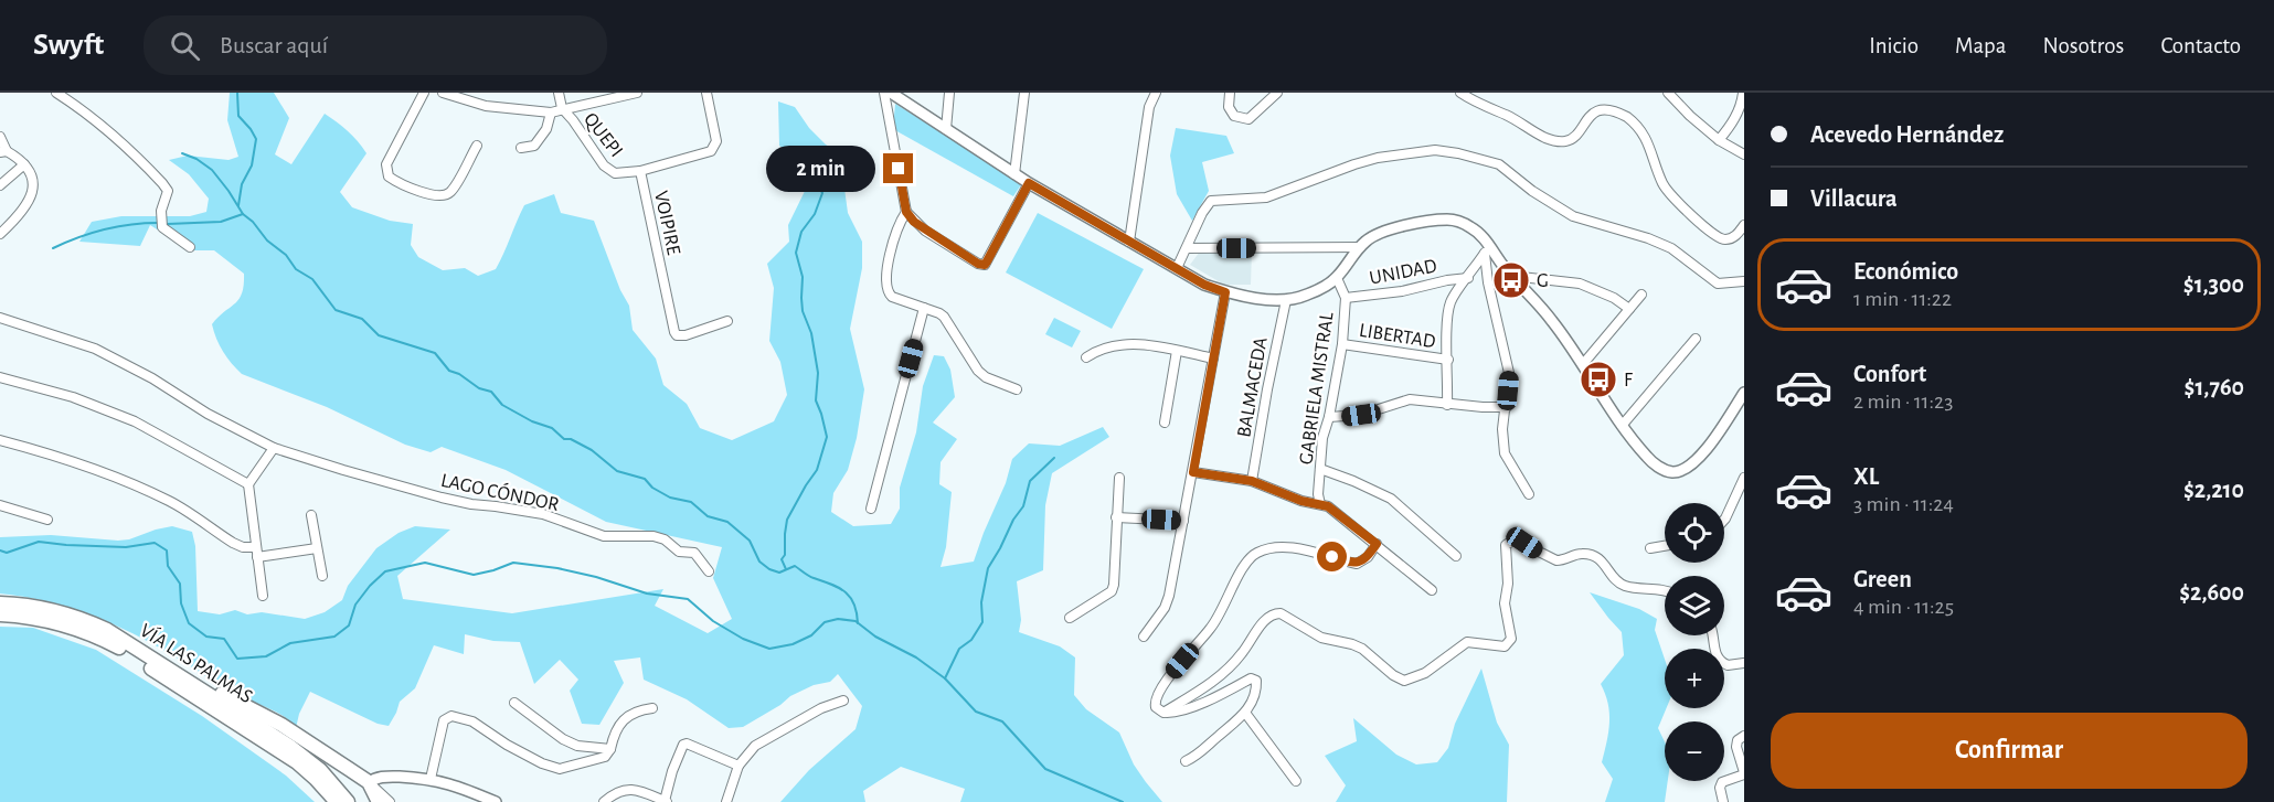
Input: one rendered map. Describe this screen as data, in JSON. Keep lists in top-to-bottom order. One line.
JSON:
{"streets":{"highway":["VÍA LAS PALMAS"],"street":["QUEPI","VOIPIRE","UNIDAD","LIBERTAD","BALMACEDA","GABRIELA MISTRAL","LAGO CÓNDOR"]},"crossings":[["QUEPI","VOIPIRE"],["UNIDAD","GABRIELA MISTRAL"],["LIBERTAD","GABRIELA MISTRAL"]],"places":{"bus stop":["G","F"]},"page":{"header":"Swyft","search":"Buscar aquí","nav":["Inicio","Mapa","Nosotros","Contacto"],"banner":["Acevedo Hernández","Villacura"],"bubble":"2 min","list":[{"name":"Económico","note":"1 min · 11:22","value":"$1,300"},{"name":"Confort","note":"2 min · 11:23","value":"$1,760"},{"name":"XL","note":"3 min · 11:24","value":"$2,210"},{"name":"Green","note":"4 min · 11:25","value":"$2,600"}],"map_buttons":["+","−"],"buttons":"Confirmar"}}
